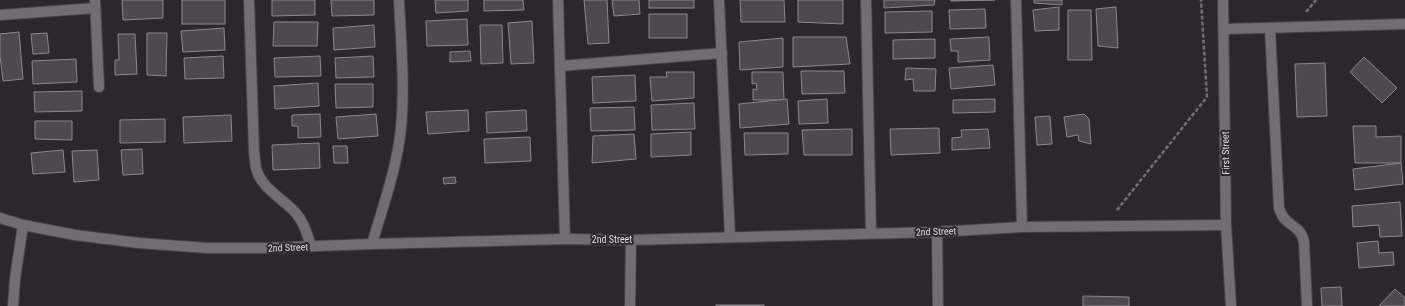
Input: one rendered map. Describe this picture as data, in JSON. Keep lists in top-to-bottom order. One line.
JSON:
{"streets":{"street":["First Street","2nd Street"]},"crossings":[["First Street","2nd Street"]]}
